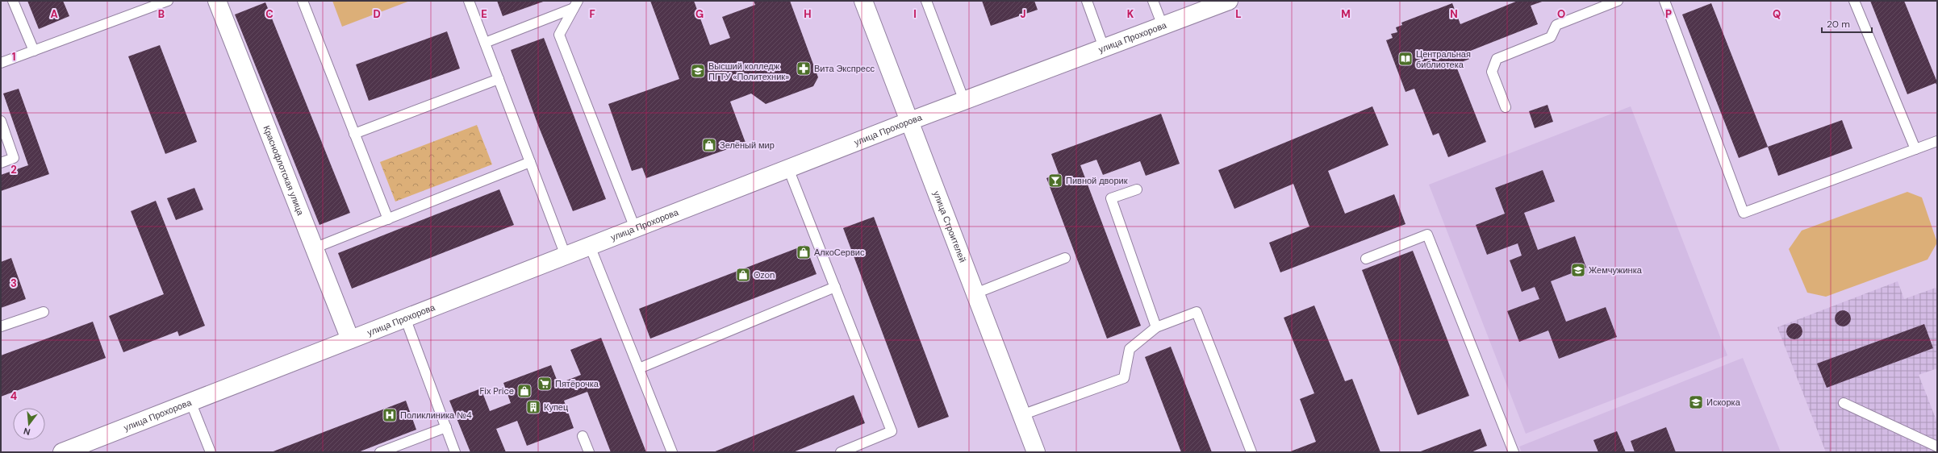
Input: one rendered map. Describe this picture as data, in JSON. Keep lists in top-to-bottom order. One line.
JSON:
{"streets":{"street":["улица Прохорова","Краснофлотская улица","улица Строителей"]},"crossings":[["улица Прохорова","Краснофлотская улица"],["улица Прохорова","улица Строителей"]],"places":{"library":["Центральная библиотека"],"pharmacy":["Вита Экспресс"],"school or university":["Высший колледж ПГТУ «Политехник»","Жемчужинка","Искорка"],"shop":["Зелёный мир","АлкоСервис","Ozon","Fix Price"],"bar":["Пивной дворик"],"supermarket":["Пятёрочка"],"building":["Купец"],"hospital":["Поликлиника №4"]},"scale_bar":"20 m","north":"bottom","grid":{"columns":["A","B","C","D","E","F","G","H","I","J","K","L","M","N","O","P","Q"],"rows":["1","2","3","4"]}}
